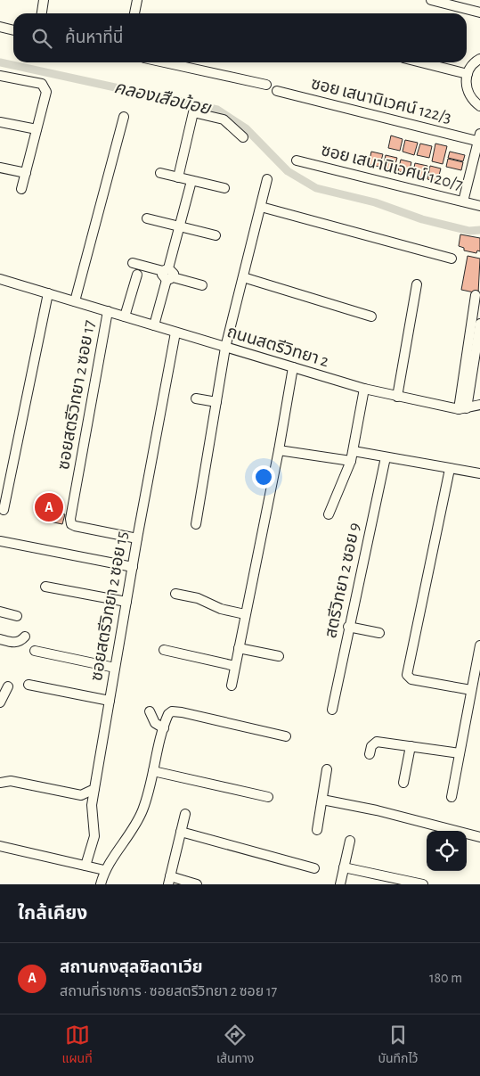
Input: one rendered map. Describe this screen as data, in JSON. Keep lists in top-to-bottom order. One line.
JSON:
{"streets":{"street":["ซอย เสนานิเวศน์ 122/3","ซอย เสนานิเวศน์ 120/7","ถนนสตรีวิทยา 2","ซอยสตรีวิทยา 2 ซอย 17","สตรีวิทยา 2 ซอย 9","ซอยสตรีวิทยา 2 ซอย 15"]},"crossings":[["ถนนสตรีวิทยา 2","ซอยสตรีวิทยา 2 ซอย 17"],["ถนนสตรีวิทยา 2","ซอยสตรีวิทยา 2 ซอย 15"],["ซอยสตรีวิทยา 2 ซอย 17","ซอยสตรีวิทยา 2 ซอย 15"]],"water":["คลองเสือน้อย"],"page":{"search":"ค้นหาที่นี่","pins":"A","heading":"ใกล้เคียง","list":[{"mark":"A","name":"สถานกงสุลซิลดาเวีย","note":"สถานที่ราชการ · ซอยสตรีวิทยา 2 ซอย 17","value":"180 m"}],"nav":["แผนที่","เส้นทาง","บันทึกไว้"]}}
